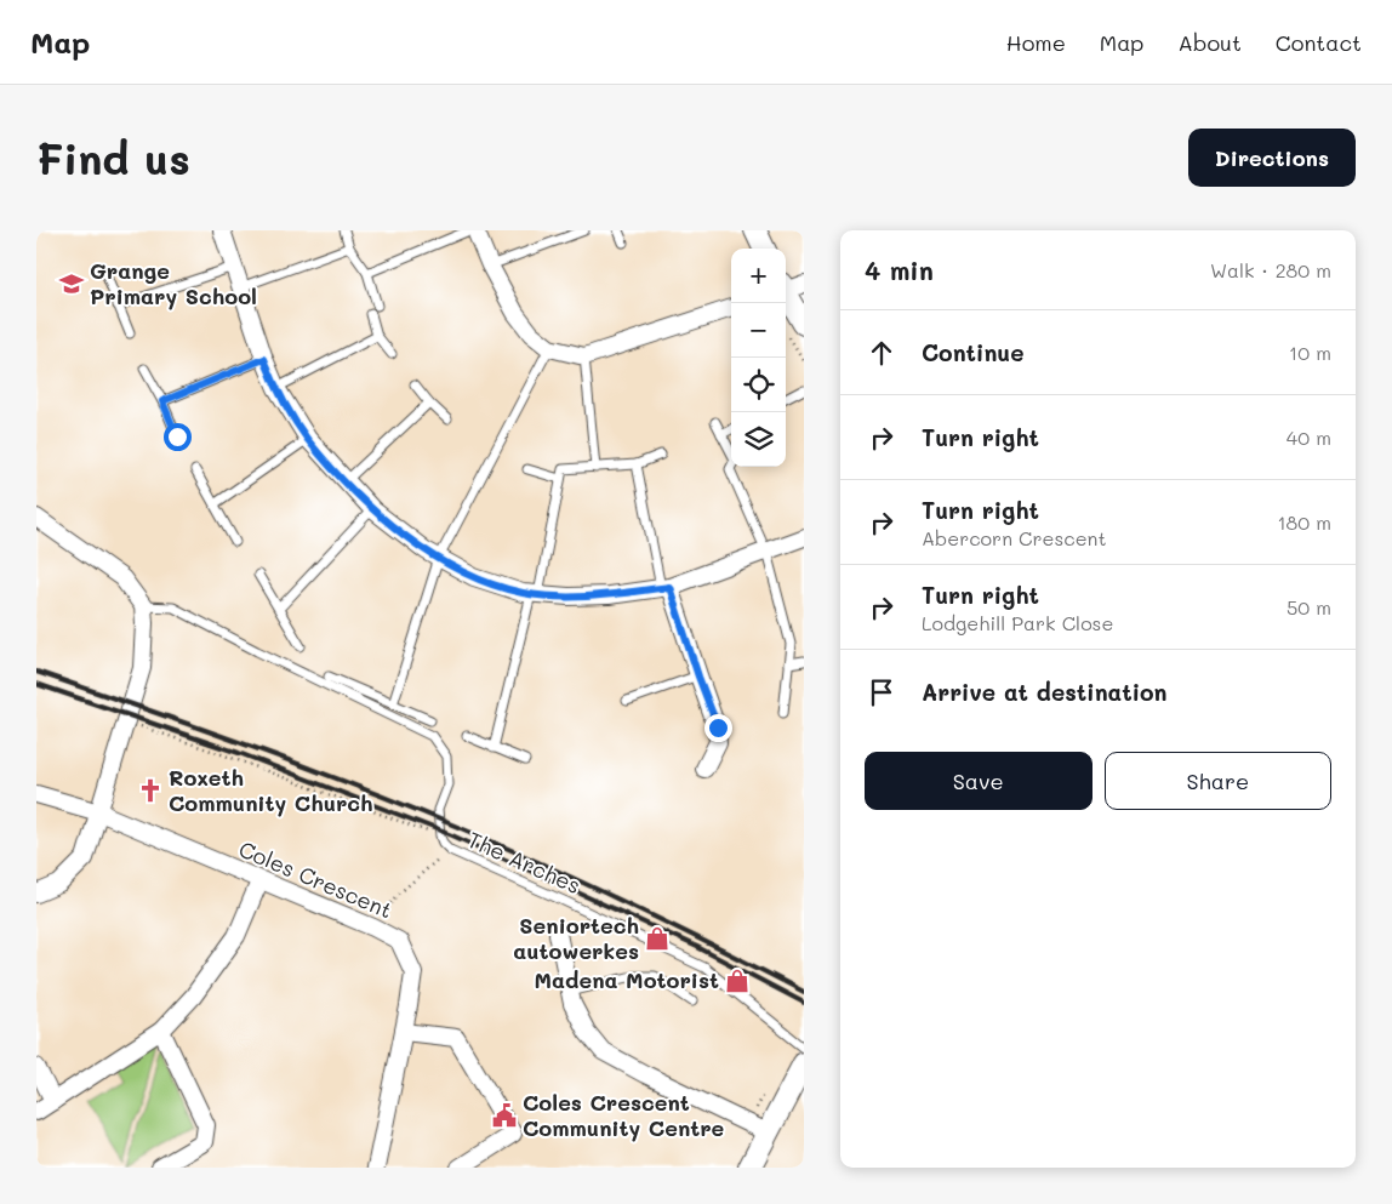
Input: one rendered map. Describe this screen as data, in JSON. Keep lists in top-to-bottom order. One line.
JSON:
{"streets":{"street":["Coles Crescent"],"lane":["The Arches"]},"places":{"school or university":["Grange Primary School"],"church":["Roxeth Community Church"],"shop":["Seniortech autowerkes","Madena Motorist"],"public building":["Coles Crescent Community Centre"]},"page":{"header":"Map","nav":["Home","Map","About","Contact"],"buttons":["Directions",["Save","Share"]],"title":"Find us","heading":["4 min","Walk · 280 m"],"map_buttons":["+","−"],"list":[["Continue","10 m"],["Turn right","40 m"],["Turn right","Abercorn Crescent","180 m"],["Turn right","Lodgehill Park Close","50 m"],"Arrive at destination"]}}
